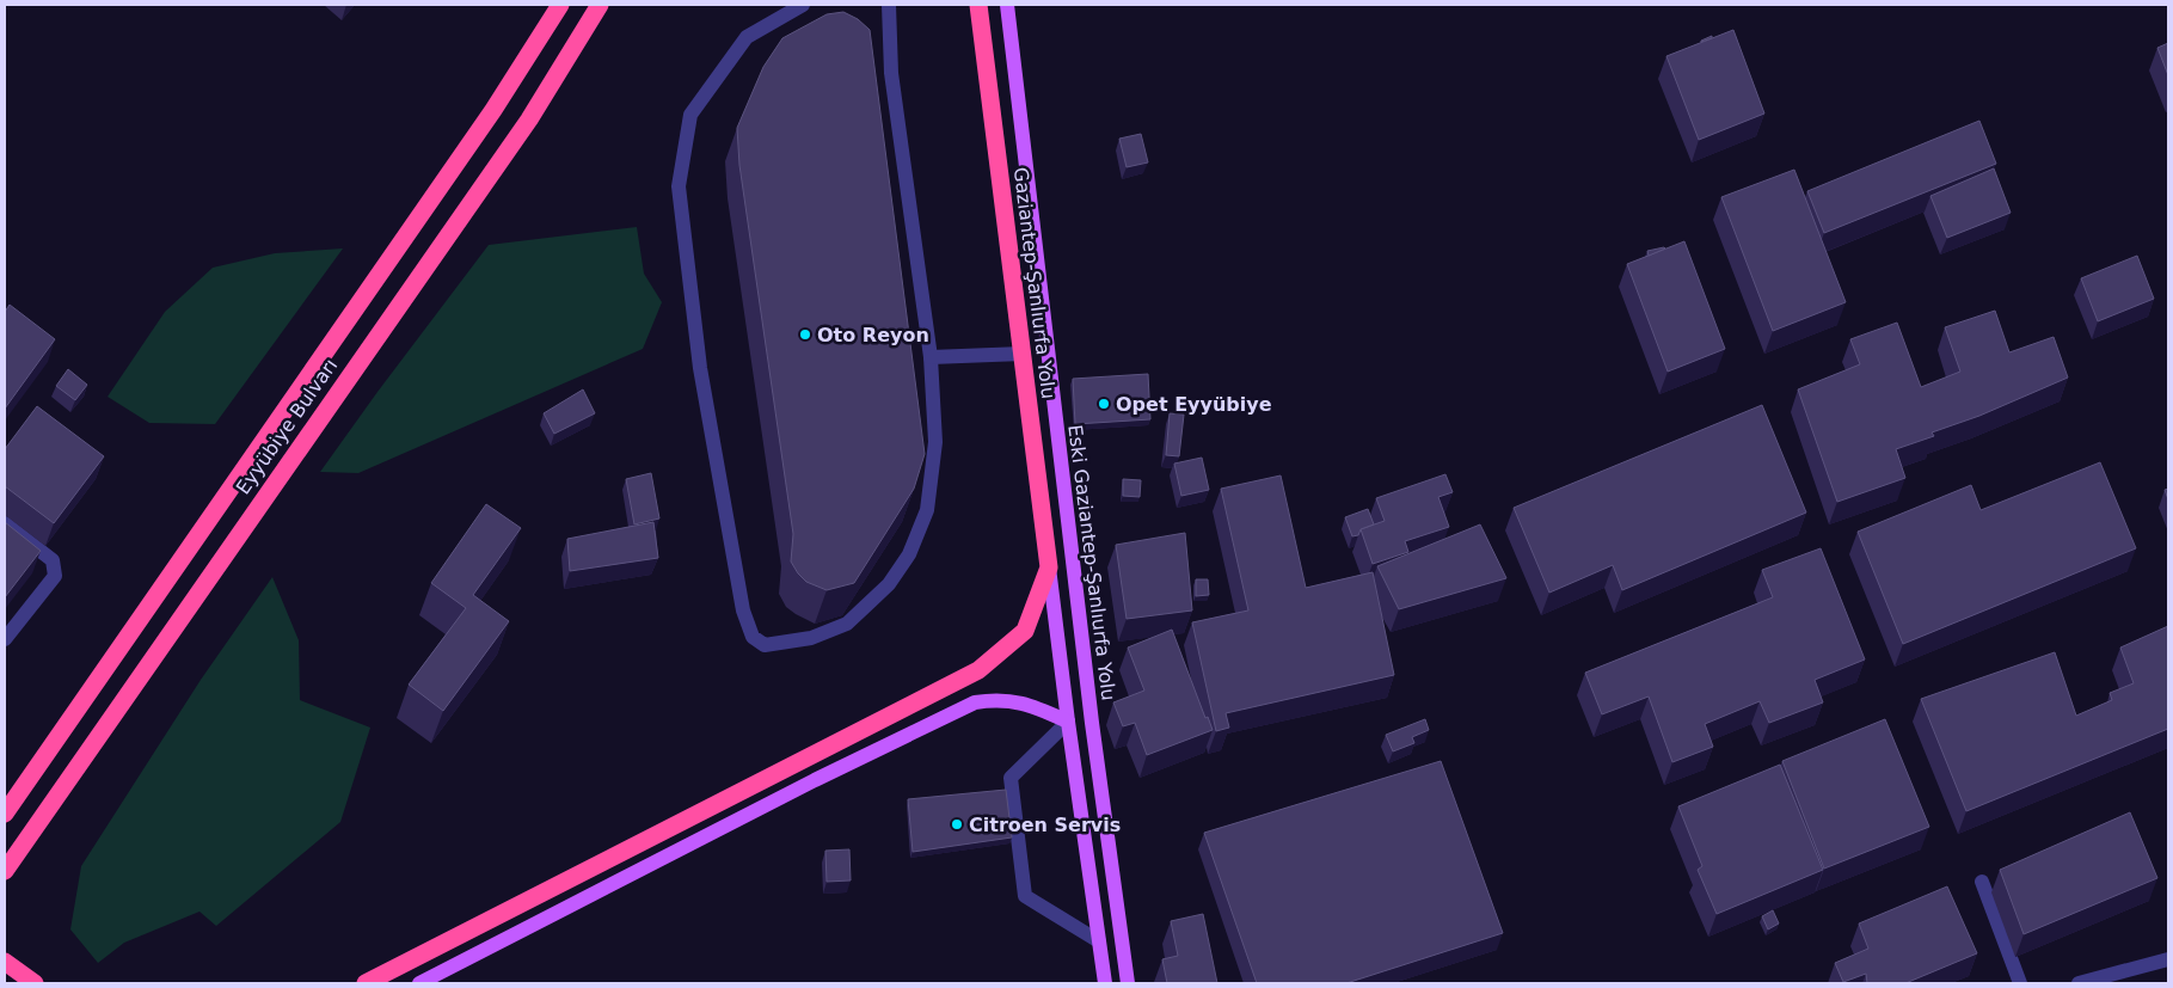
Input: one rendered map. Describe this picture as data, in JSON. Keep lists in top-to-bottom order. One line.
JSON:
{"streets":{"highway":["Gaziantep-Şanlıurfa Yolu","Eyyübiye Bulvarı"],"main road":["Eski Gaziantep-Şanlıurfa Yolu"]},"places":["Oto Reyon","Opet Eyyübiye","Citroen Servis"]}
